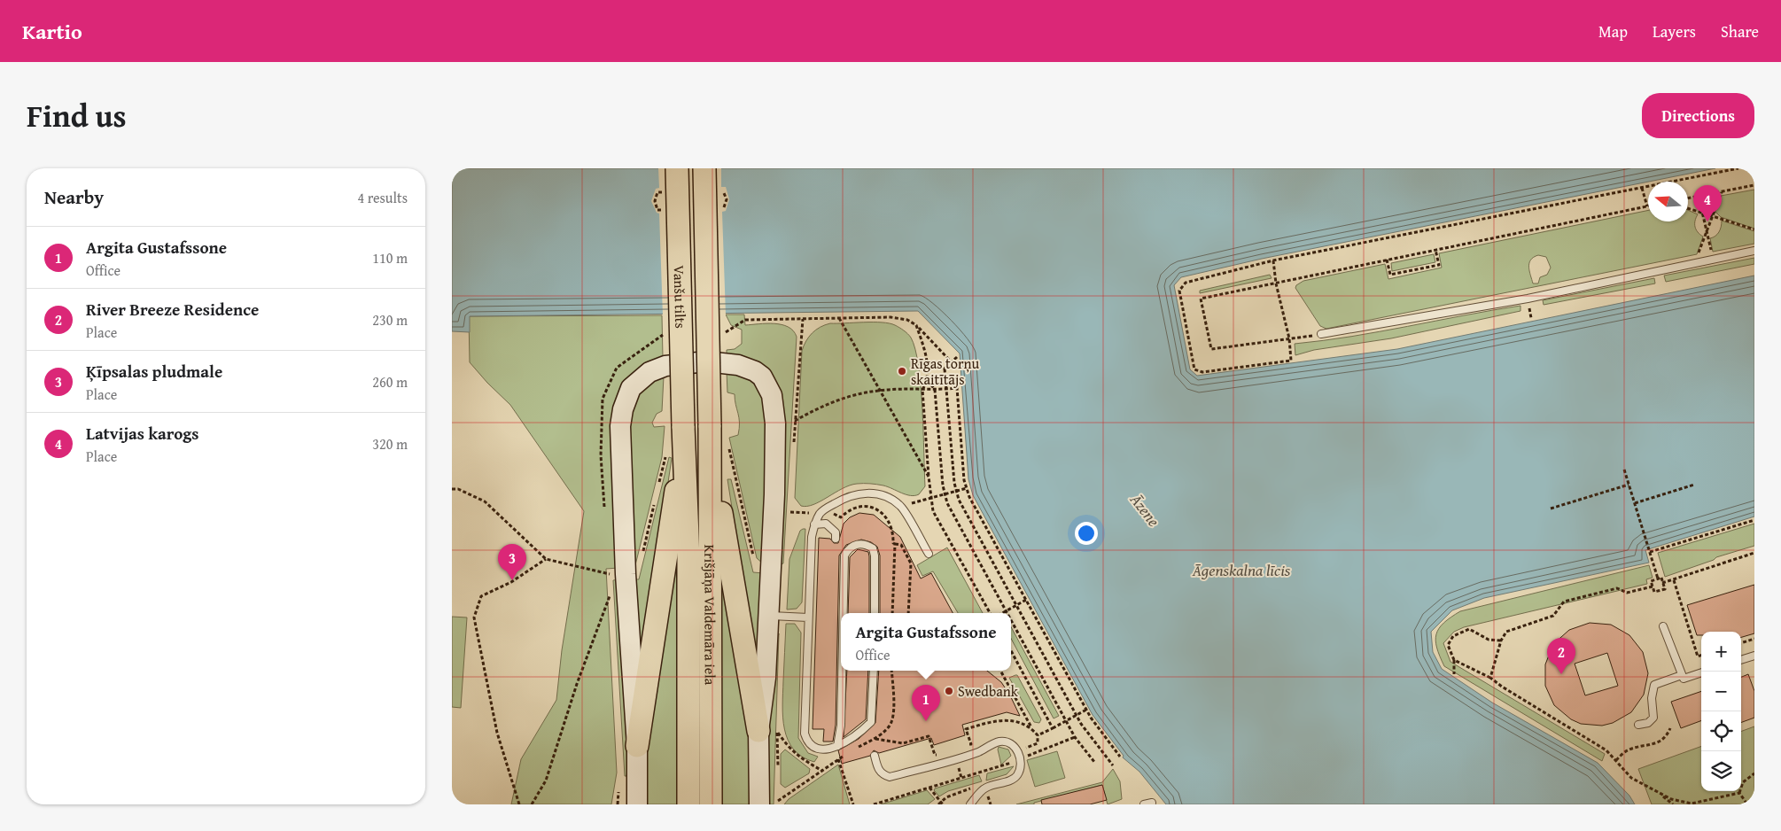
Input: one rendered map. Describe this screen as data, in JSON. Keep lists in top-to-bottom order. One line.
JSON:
{"streets":{"main road":["Vanšu tilts","Krišjāņa Valdemāra iela"]},"crossings":[["Vanšu tilts","Krišjāņa Valdemāra iela"]],"water":["Āzene","Āgenskalna līcis"],"places":["Rīgas torņu skaitītājs","Swedbank"],"north":"left","page":{"header":"Kartio","nav":["Map","Layers","Share"],"title":"Find us","buttons":"Directions","heading":["Nearby","4 results"],"pins":["4","3","2","1"],"list":[{"mark":"1","name":"Argita Gustafssone","note":"Office","value":"110 m"},{"mark":"2","name":"River Breeze Residence","note":"Place","value":"230 m"},{"mark":"3","name":"Ķīpsalas pludmale","note":"Place","value":"260 m"},{"mark":"4","name":"Latvijas karogs","note":"Place","value":"320 m"}],"popup":["Argita Gustafssone","Office"],"map_buttons":["+","−"]}}
